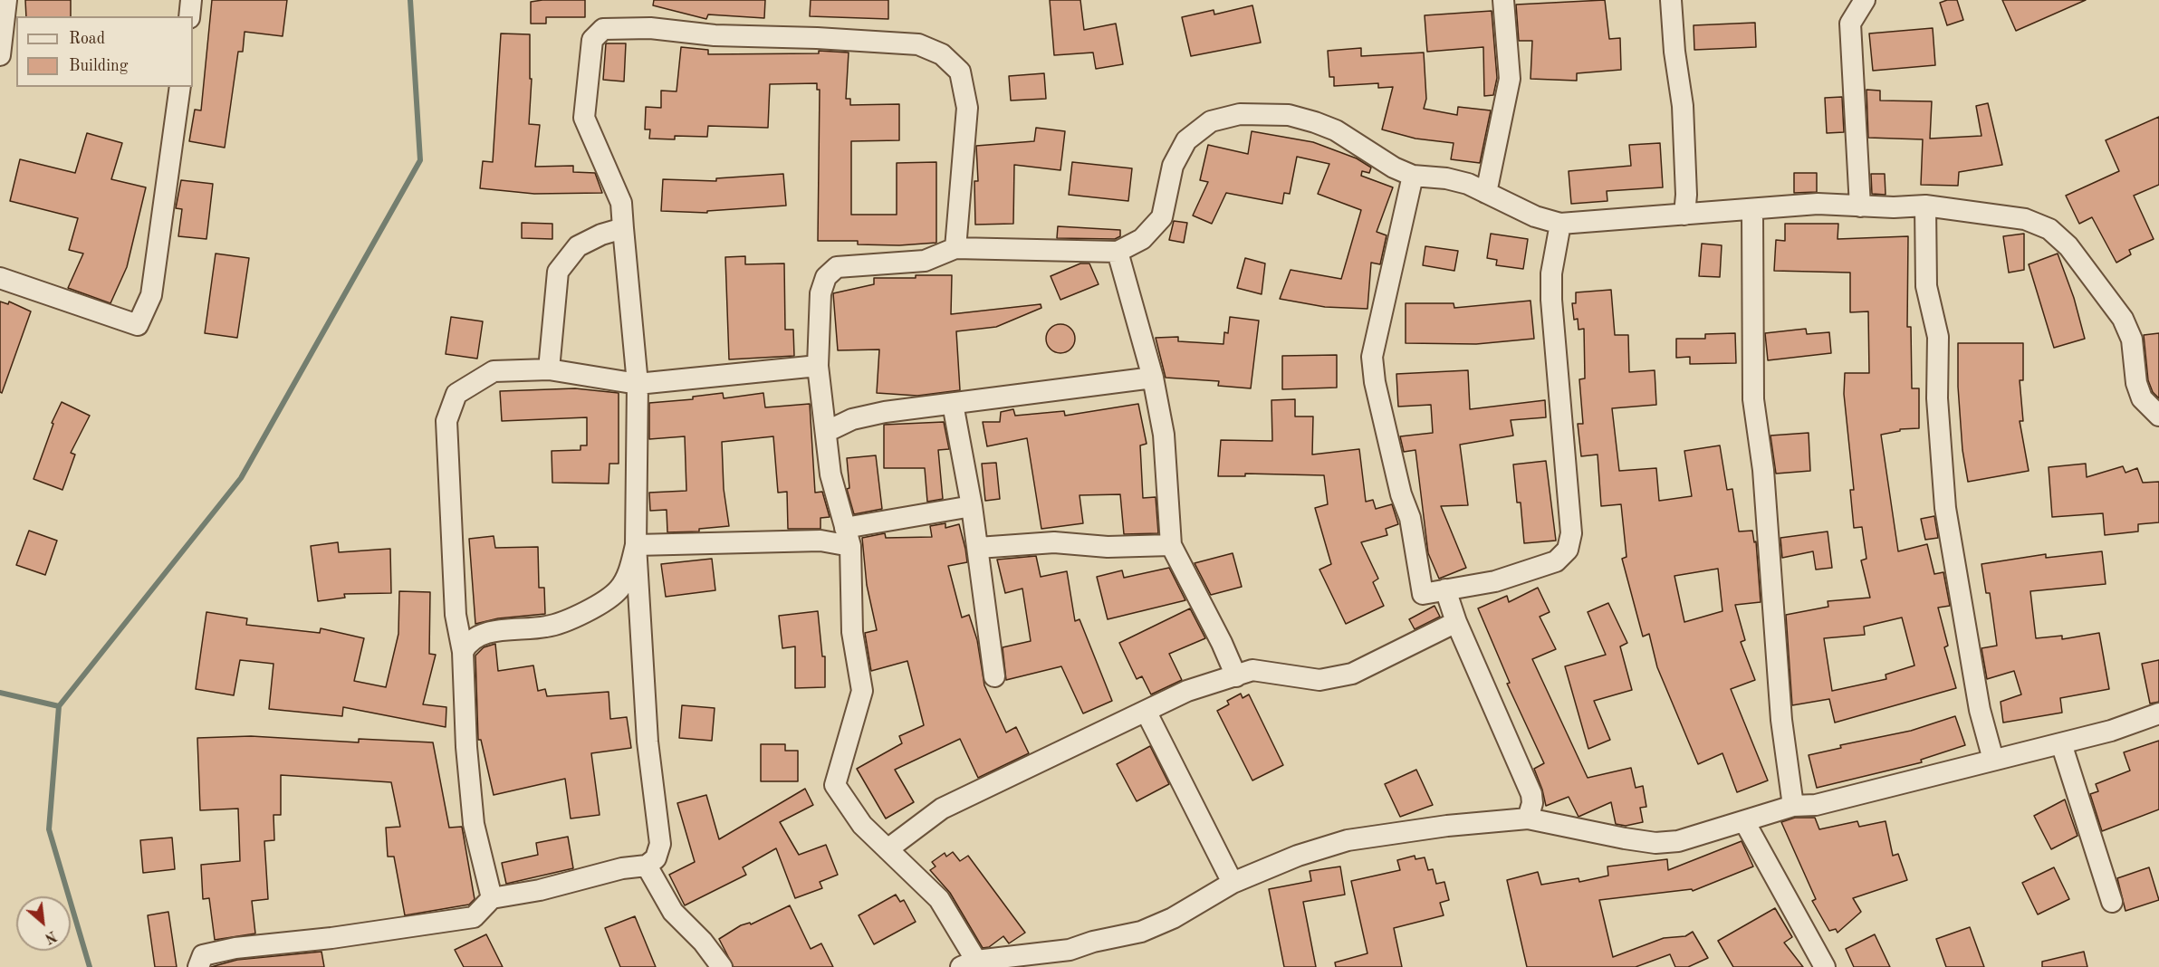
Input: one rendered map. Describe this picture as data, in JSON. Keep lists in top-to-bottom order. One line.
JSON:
{"legend":["Road","Building"],"north":"bottom right"}
